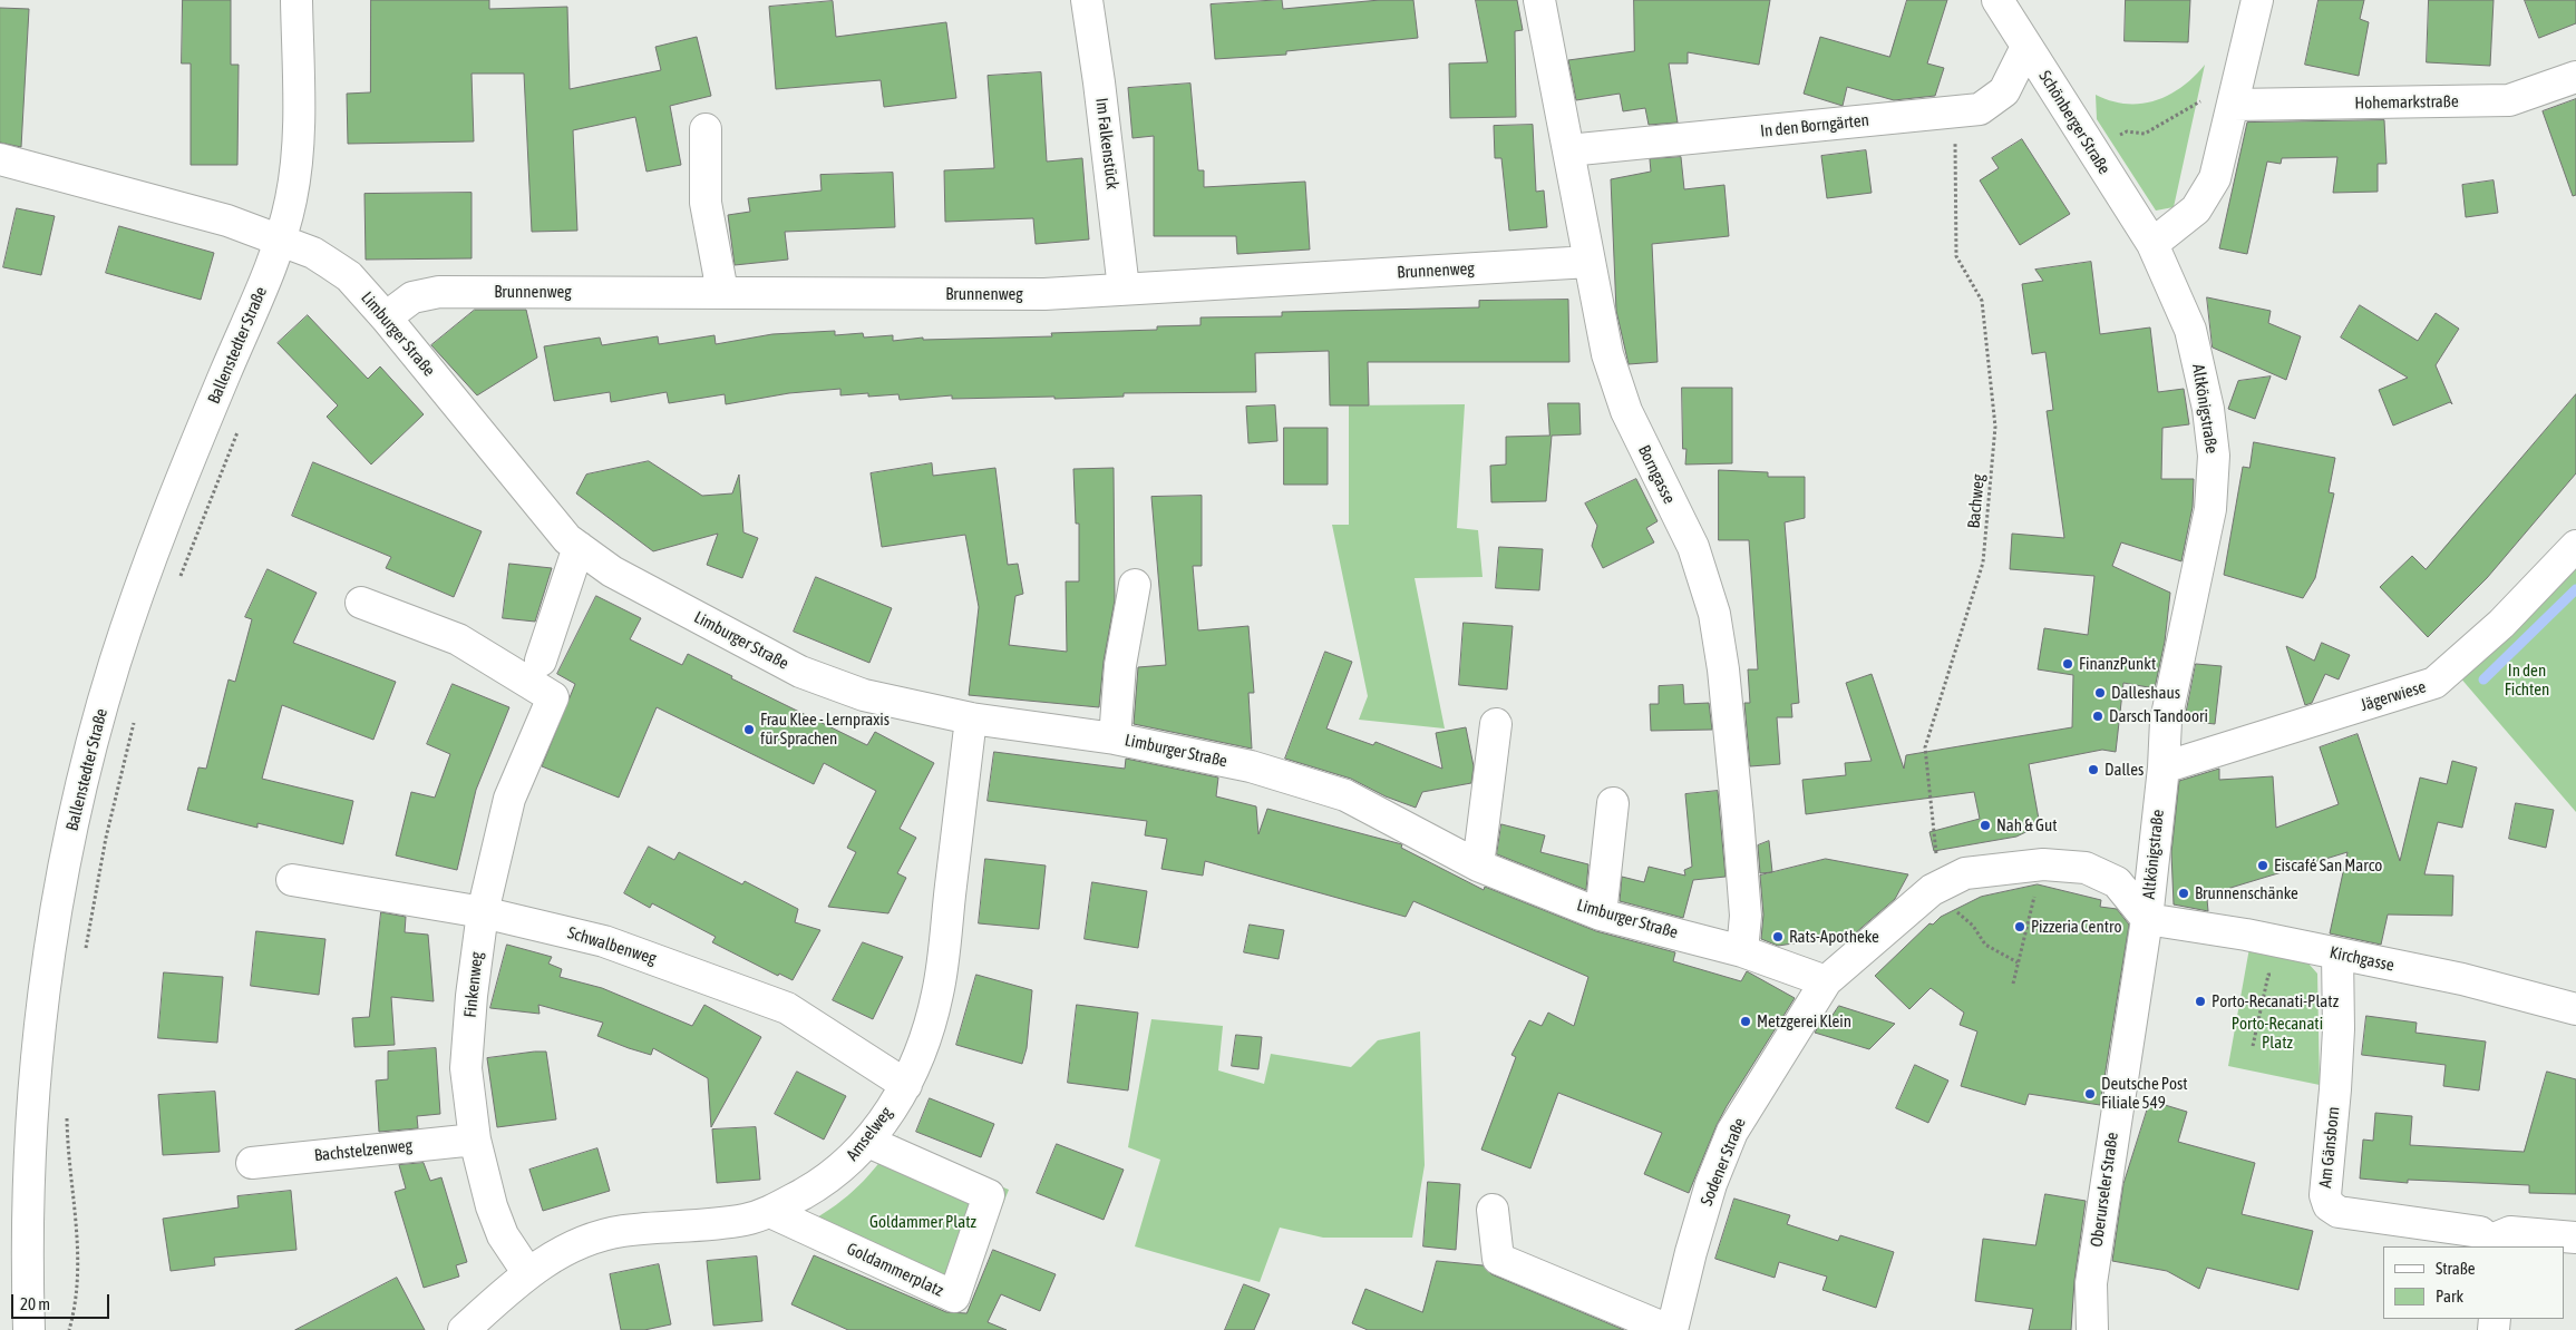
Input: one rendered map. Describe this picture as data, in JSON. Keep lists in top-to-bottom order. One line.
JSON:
{"streets":{"street":["Hohemarkstraße","Schönberger Straße","In den Borngärten","Im Falkenstück","Brunnenweg","Limburger Straße","Ballenstedter Straße","Altkönigstraße","Borngasse","Jägerwiese","Schwalbenweg","Kirchgasse","Finkenweg","Amselweg","Am Gänsborn","Bachstelzenweg","Sodener Straße","Oberurseler Straße","Goldammerplatz"],"path":["Bachweg"]},"crossings":[["Schönberger Straße","In den Borngärten"],["Schönberger Straße","Altkönigstraße"],["In den Borngärten","Borngasse"],["In den Borngärten","Bachweg"],["Im Falkenstück","Brunnenweg"],["Brunnenweg","Limburger Straße"],["Brunnenweg","Borngasse"],["Limburger Straße","Ballenstedter Straße"],["Limburger Straße","Borngasse"],["Limburger Straße","Amselweg"],["Limburger Straße","Sodener Straße"],["Altkönigstraße","Jägerwiese"],["Altkönigstraße","Kirchgasse"],["Altkönigstraße","Oberurseler Straße"],["Schwalbenweg","Finkenweg"],["Schwalbenweg","Amselweg"],["Kirchgasse","Am Gänsborn"],["Kirchgasse","Oberurseler Straße"],["Finkenweg","Amselweg"],["Finkenweg","Bachstelzenweg"],["Amselweg","Goldammerplatz"]],"parks":["In den Fichten","Porto-Recanati Platz","Goldammer Platz"],"places":["FinanzPunkt","Dalleshaus","Darsch Tandoori","Frau Klee - Lernpraxis für Sprachen","Dalles","Nah & Gut","Eiscafé San Marco","Brunnenschänke","Pizzeria Centro","Rats-Apotheke","Porto-Recanati-Platz","Metzgerei Klein","Deutsche Post Filiale 549"],"legend":["Straße","Park"],"scale_bar":"20 m"}
